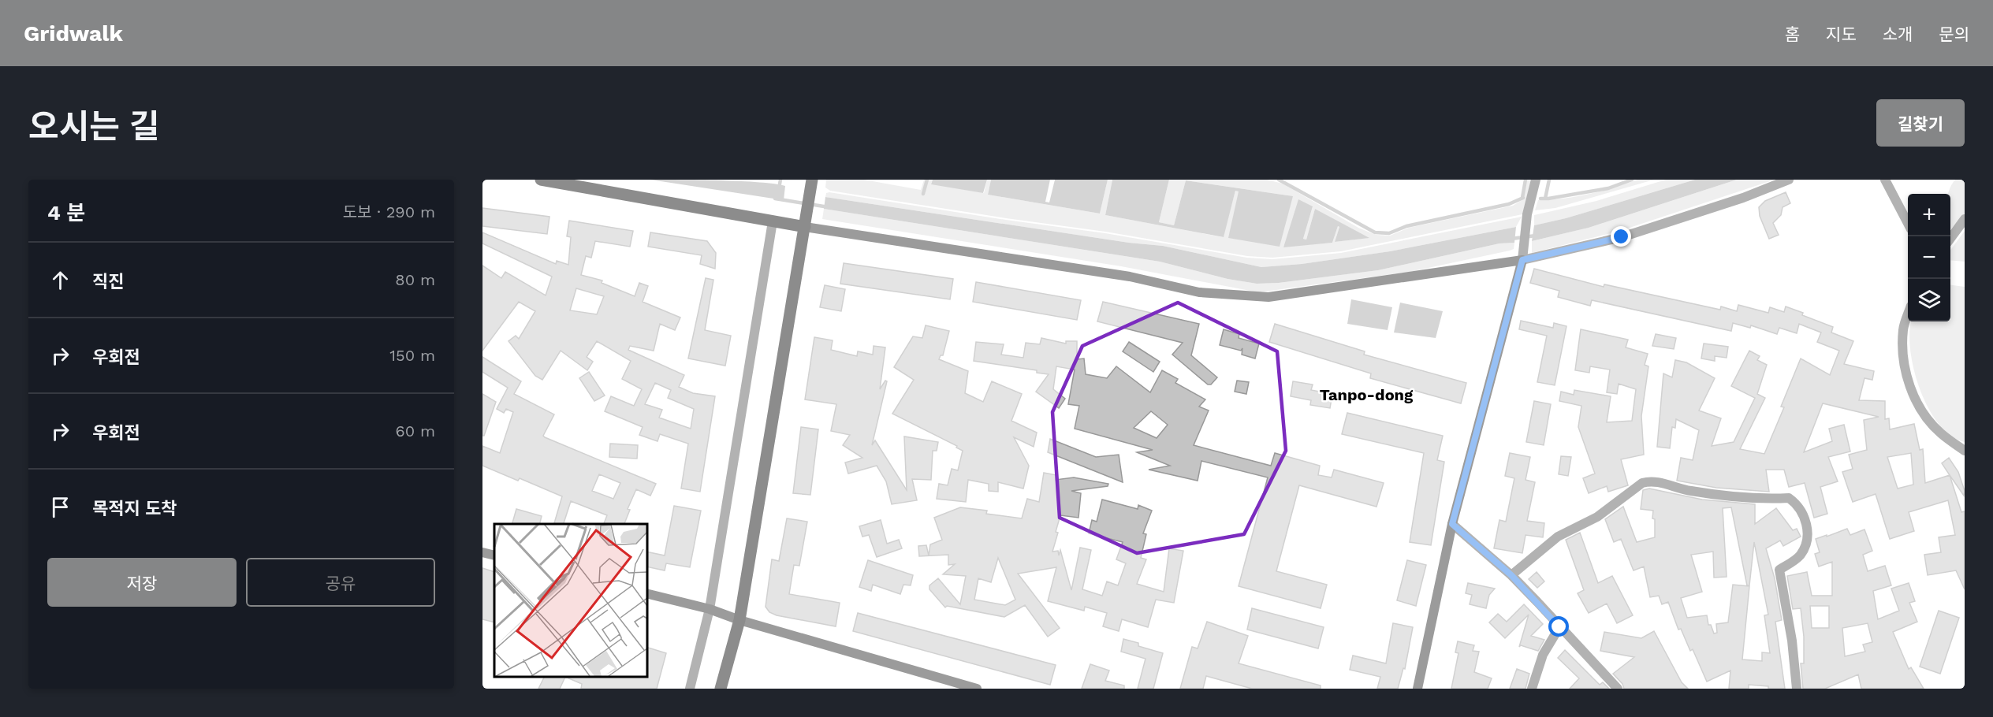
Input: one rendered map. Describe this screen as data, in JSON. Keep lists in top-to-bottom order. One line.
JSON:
{"districts":["Tanpo-dong"],"page":{"header":"Gridwalk","nav":["홈","지도","소개","문의"],"title":"오시는 길","buttons":["길찾기",["저장","공유"]],"heading":["4 분","도보 · 290 m"],"map_buttons":["+","−"],"list":[["직진","80 m"],["우회전","150 m"],["우회전","60 m"],"목적지 도착"]}}
